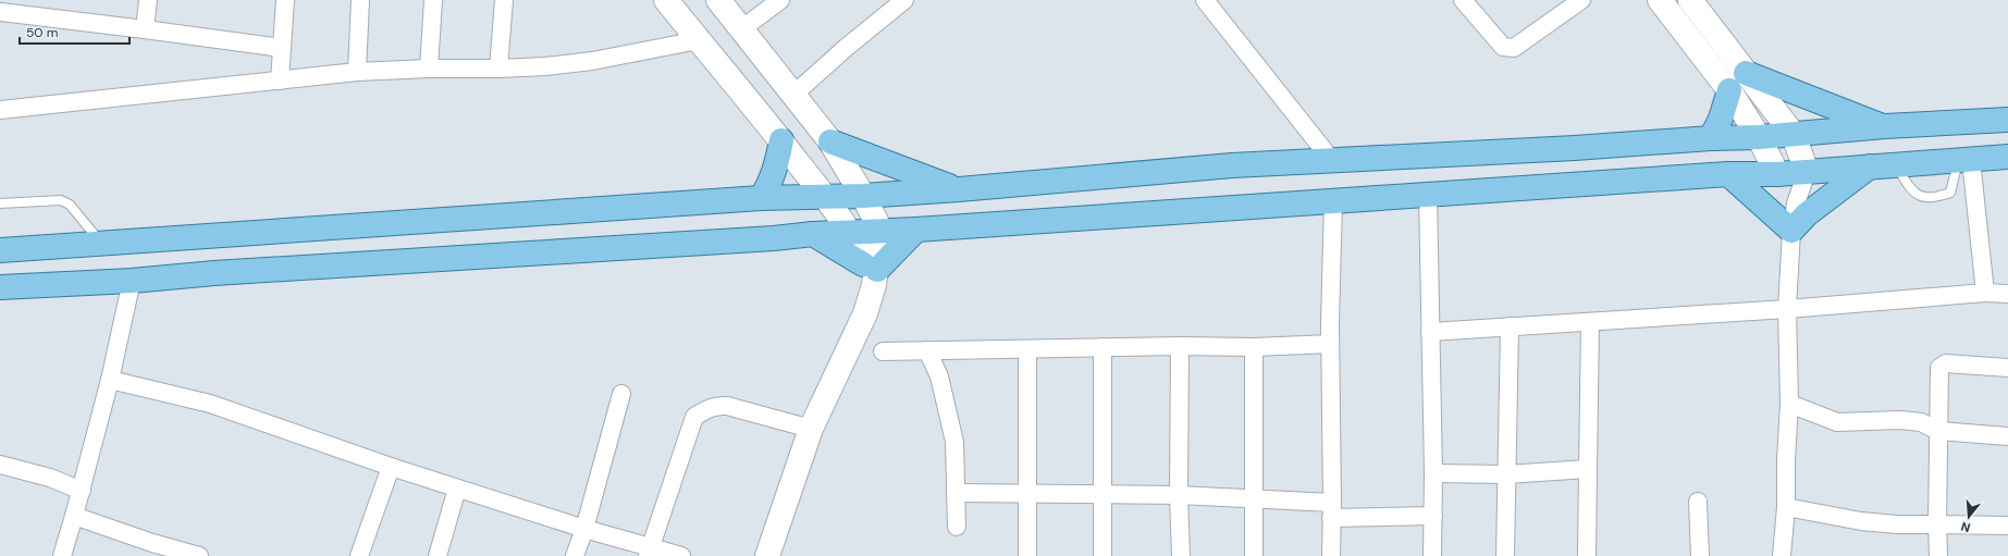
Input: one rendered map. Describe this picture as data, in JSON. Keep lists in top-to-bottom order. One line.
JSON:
{"scale_bar":"50 m","north":"bottom"}
